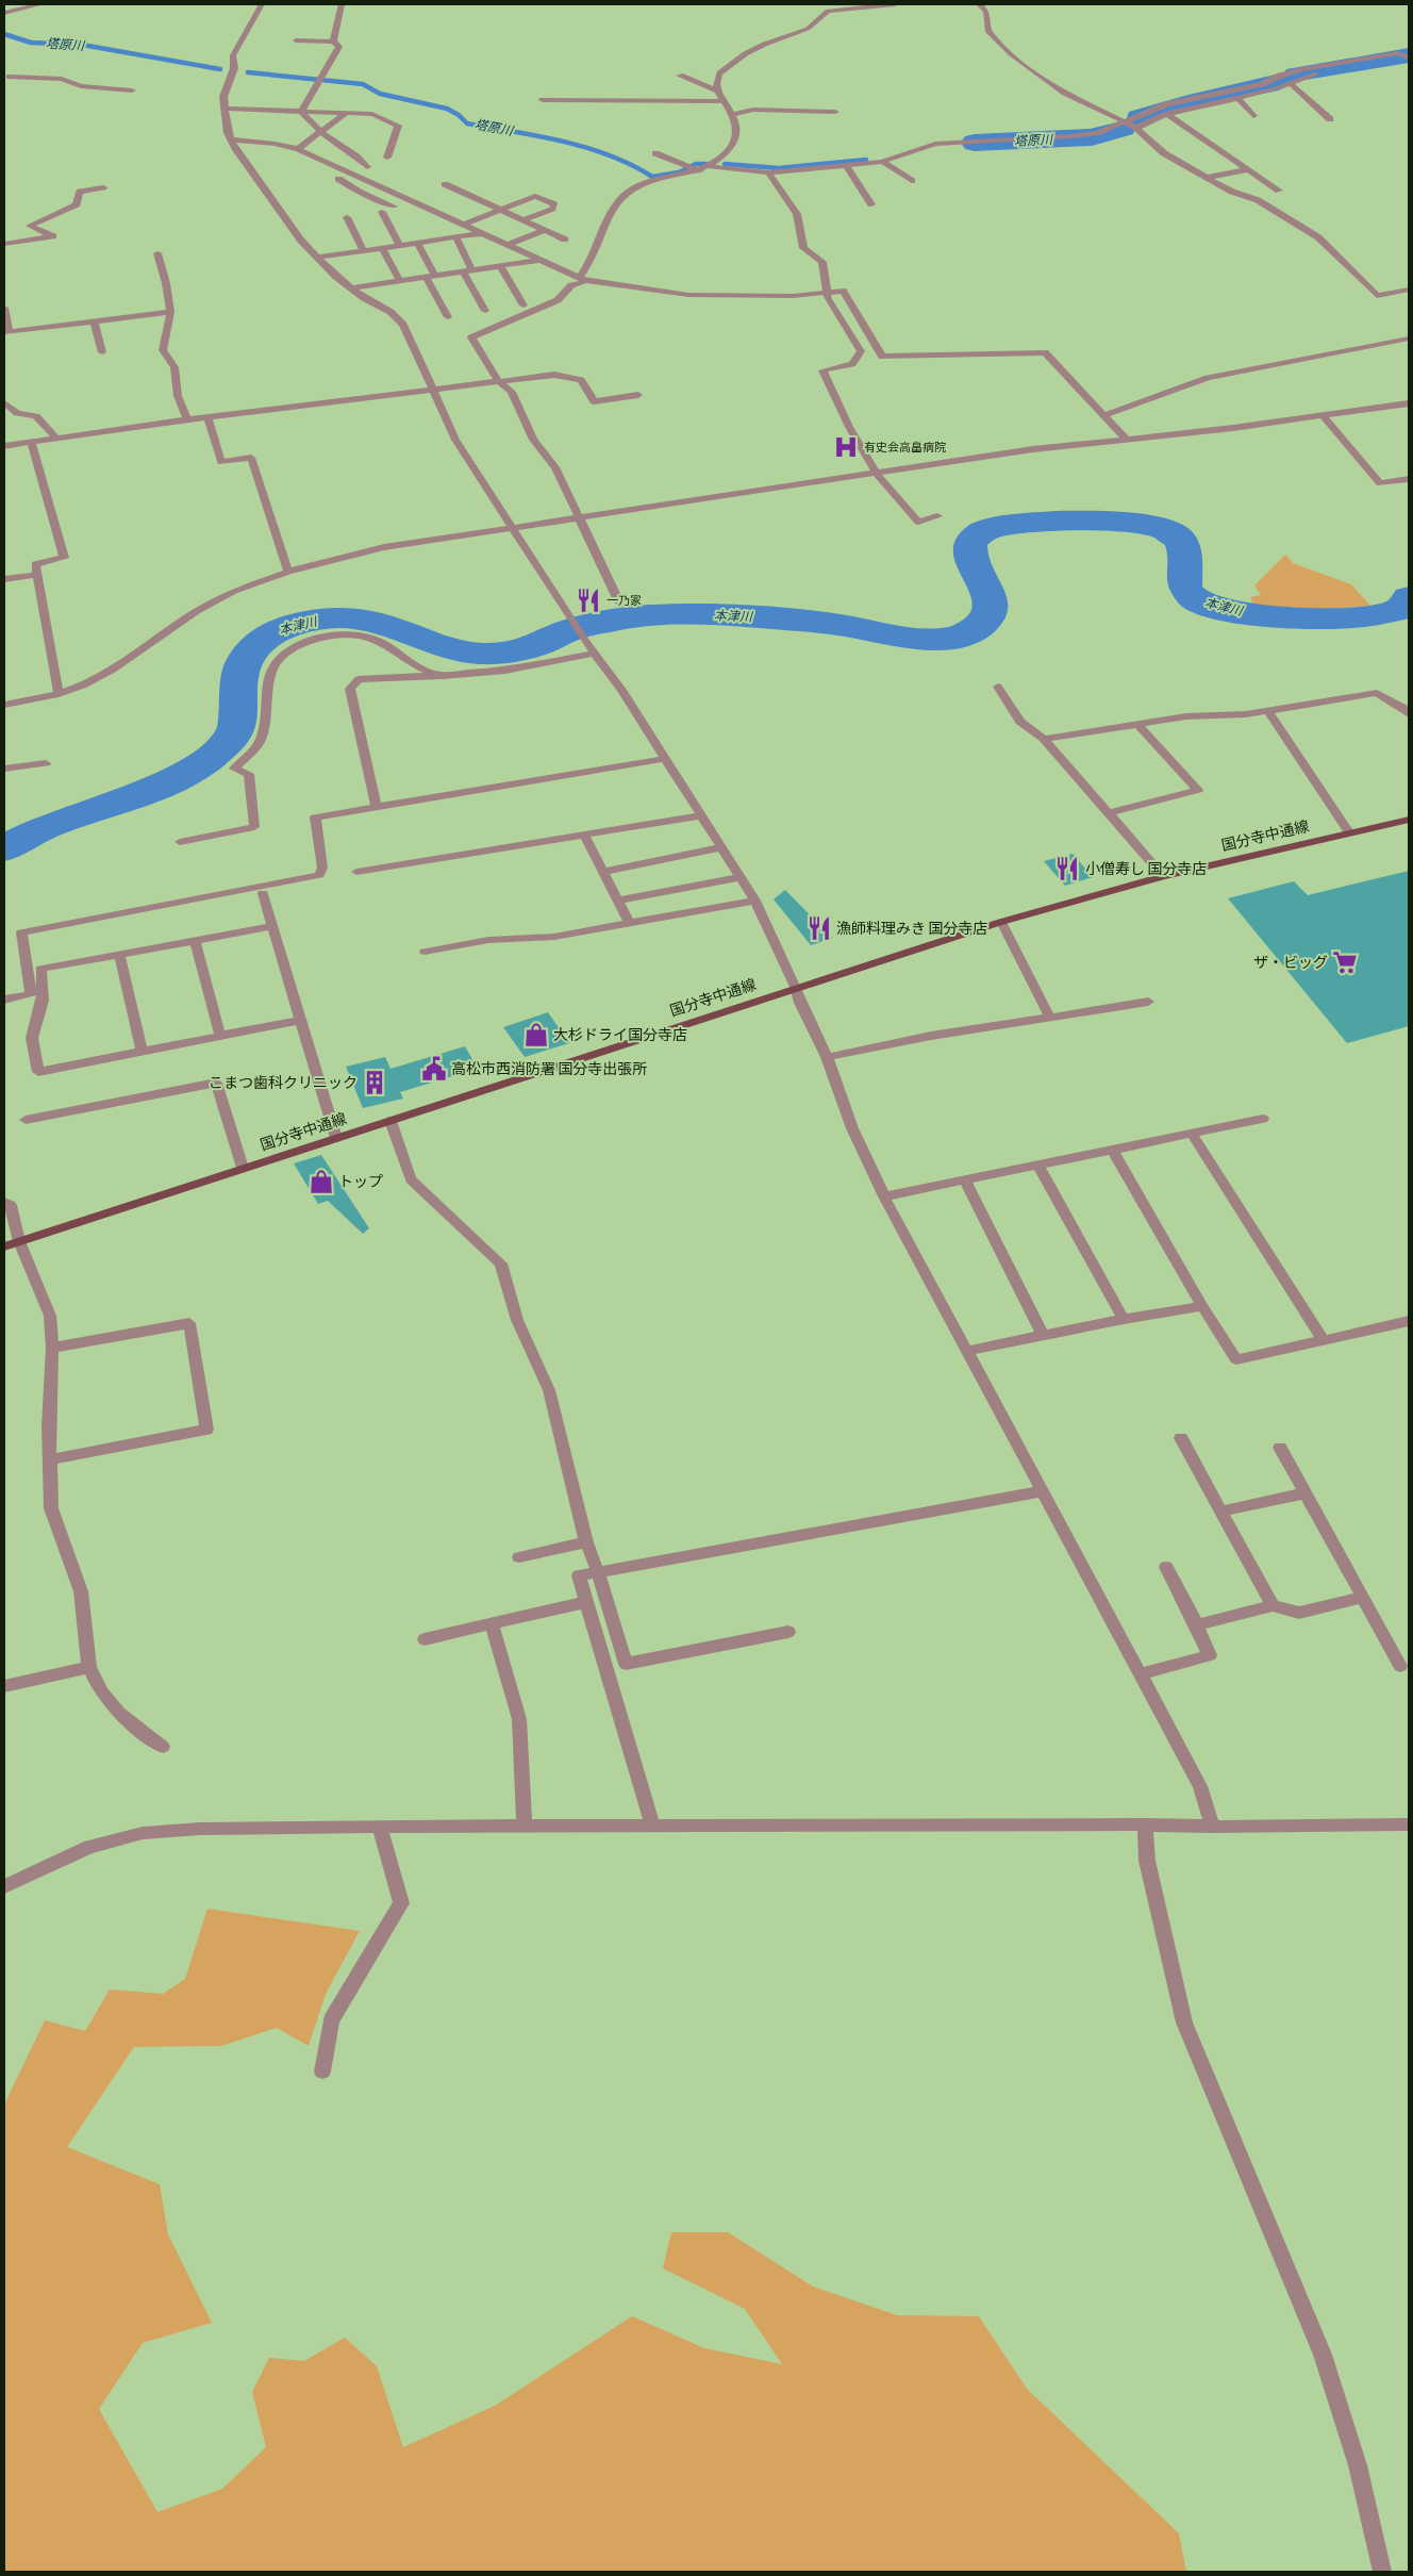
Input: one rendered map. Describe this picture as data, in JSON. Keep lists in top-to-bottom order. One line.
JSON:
{"streets":{"main road":["国分寺中通線"]},"water":["塔原川","本津川"],"places":{"hospital":["有史会高畠病院"],"restaurant":["一乃家","小僧寿し 国分寺店","漁師料理みき 国分寺店"],"supermarket":["ザ・ビッグ"],"shop":["大杉ドライ国分寺店","トップ"],"public building":["高松市西消防署 国分寺出張所"],"building":["こまつ歯科クリニック"]}}
